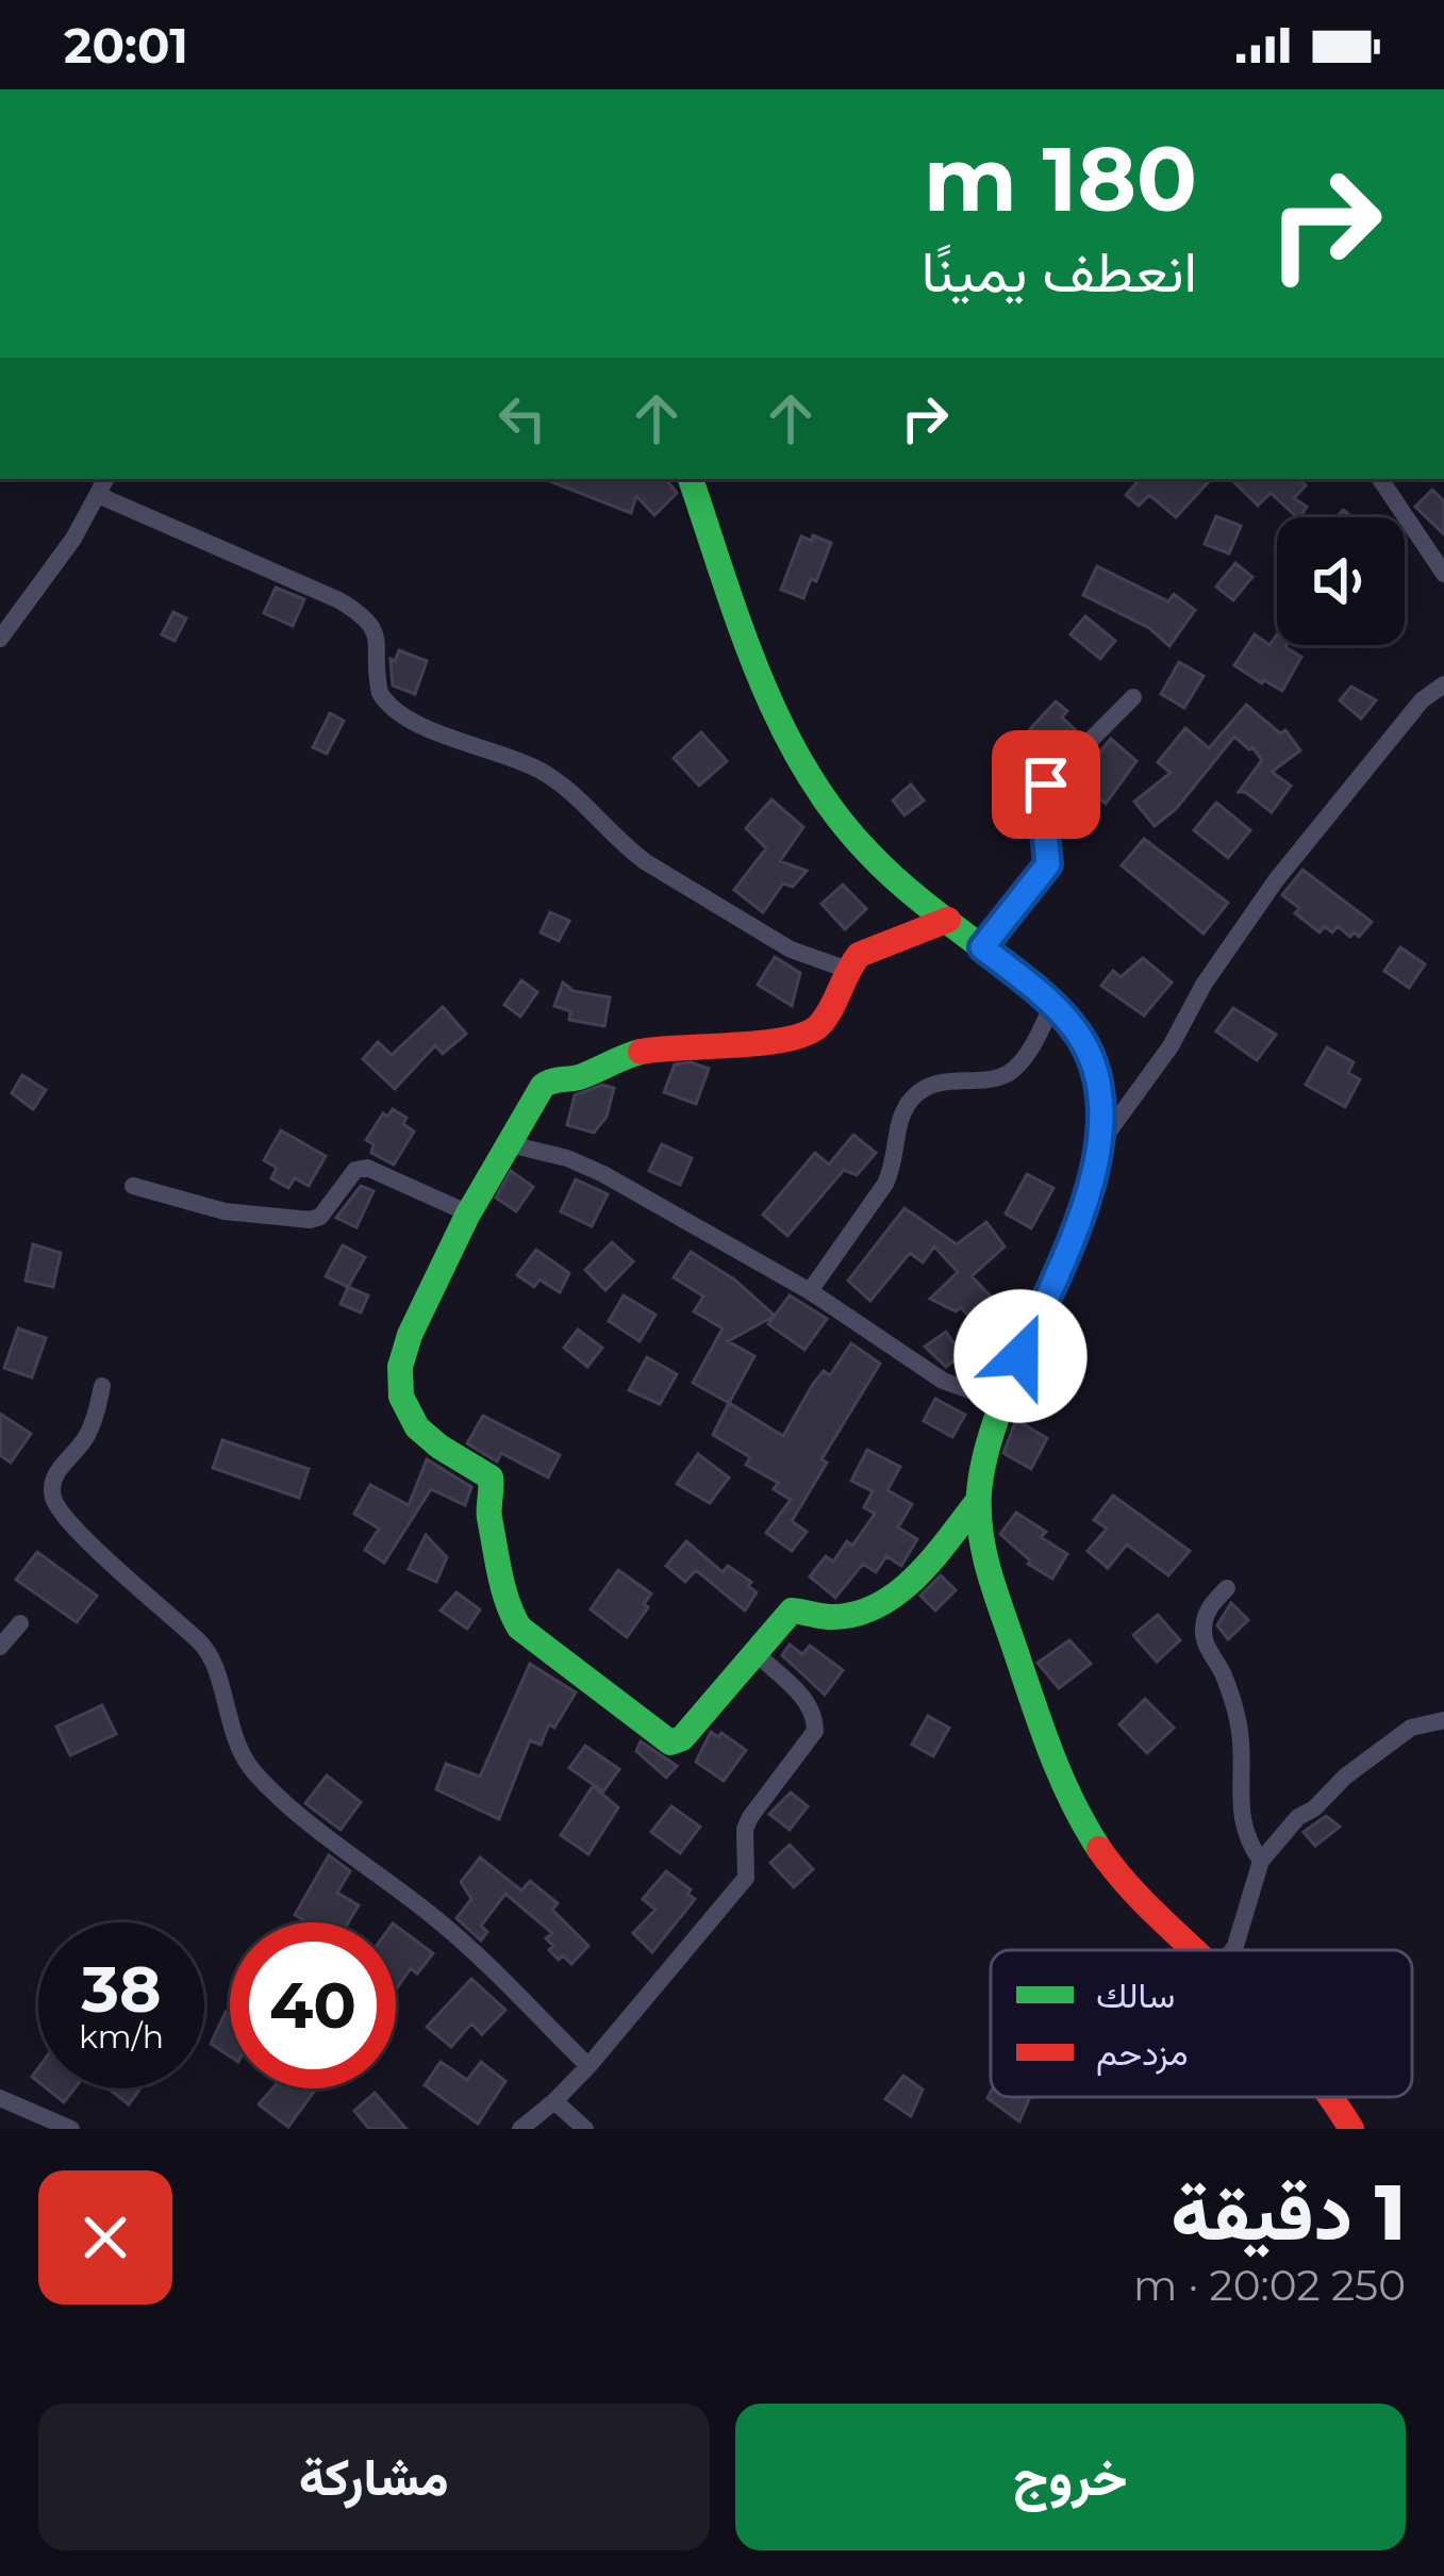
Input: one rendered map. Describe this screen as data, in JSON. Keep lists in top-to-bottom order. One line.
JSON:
{"legend":["سالك","مزدحم"],"page":{"status":"20:01","turn":["180 m","انعطف يمينًا"],"speed":"38 km/h","limit":"40","heading":["1 دقيقة","250 m · 20:02"],"buttons":["خروج","مشاركة"]}}
